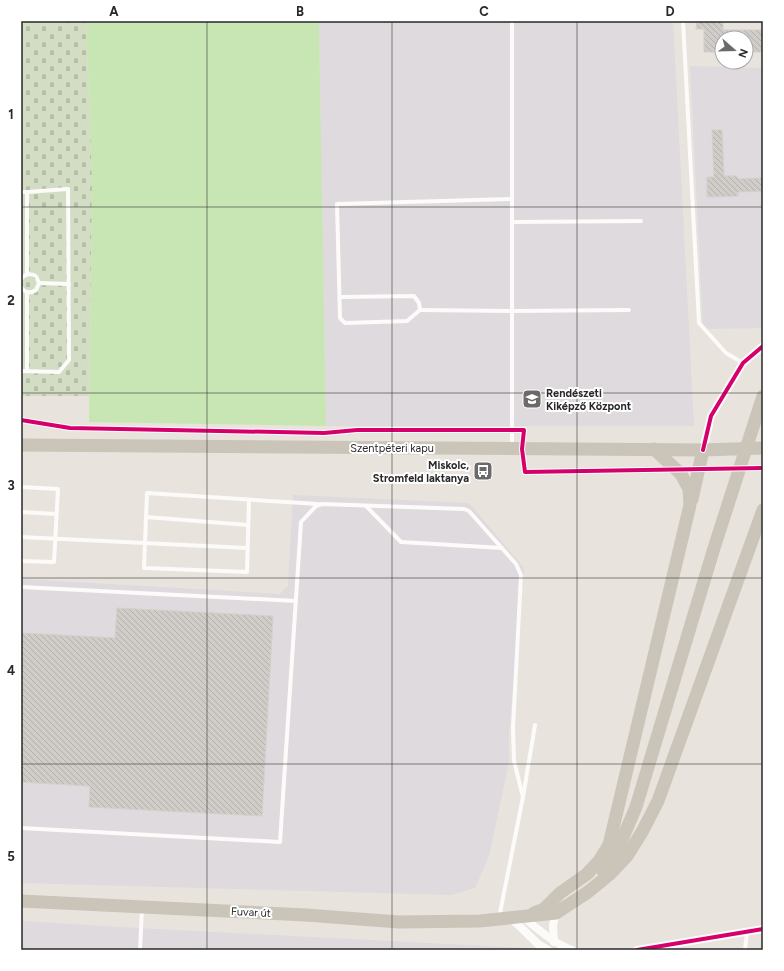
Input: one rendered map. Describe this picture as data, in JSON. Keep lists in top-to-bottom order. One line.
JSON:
{"streets":{"main road":["Szentpéteri kapu","Fuvar út"]},"places":{"school or university":["Rendészeti Kiképző Központ"],"bus stop":["Miskolc, Stromfeld laktanya"]},"north":"right","grid":{"columns":["A","B","C","D"],"rows":["1","2","3","4","5"]}}
